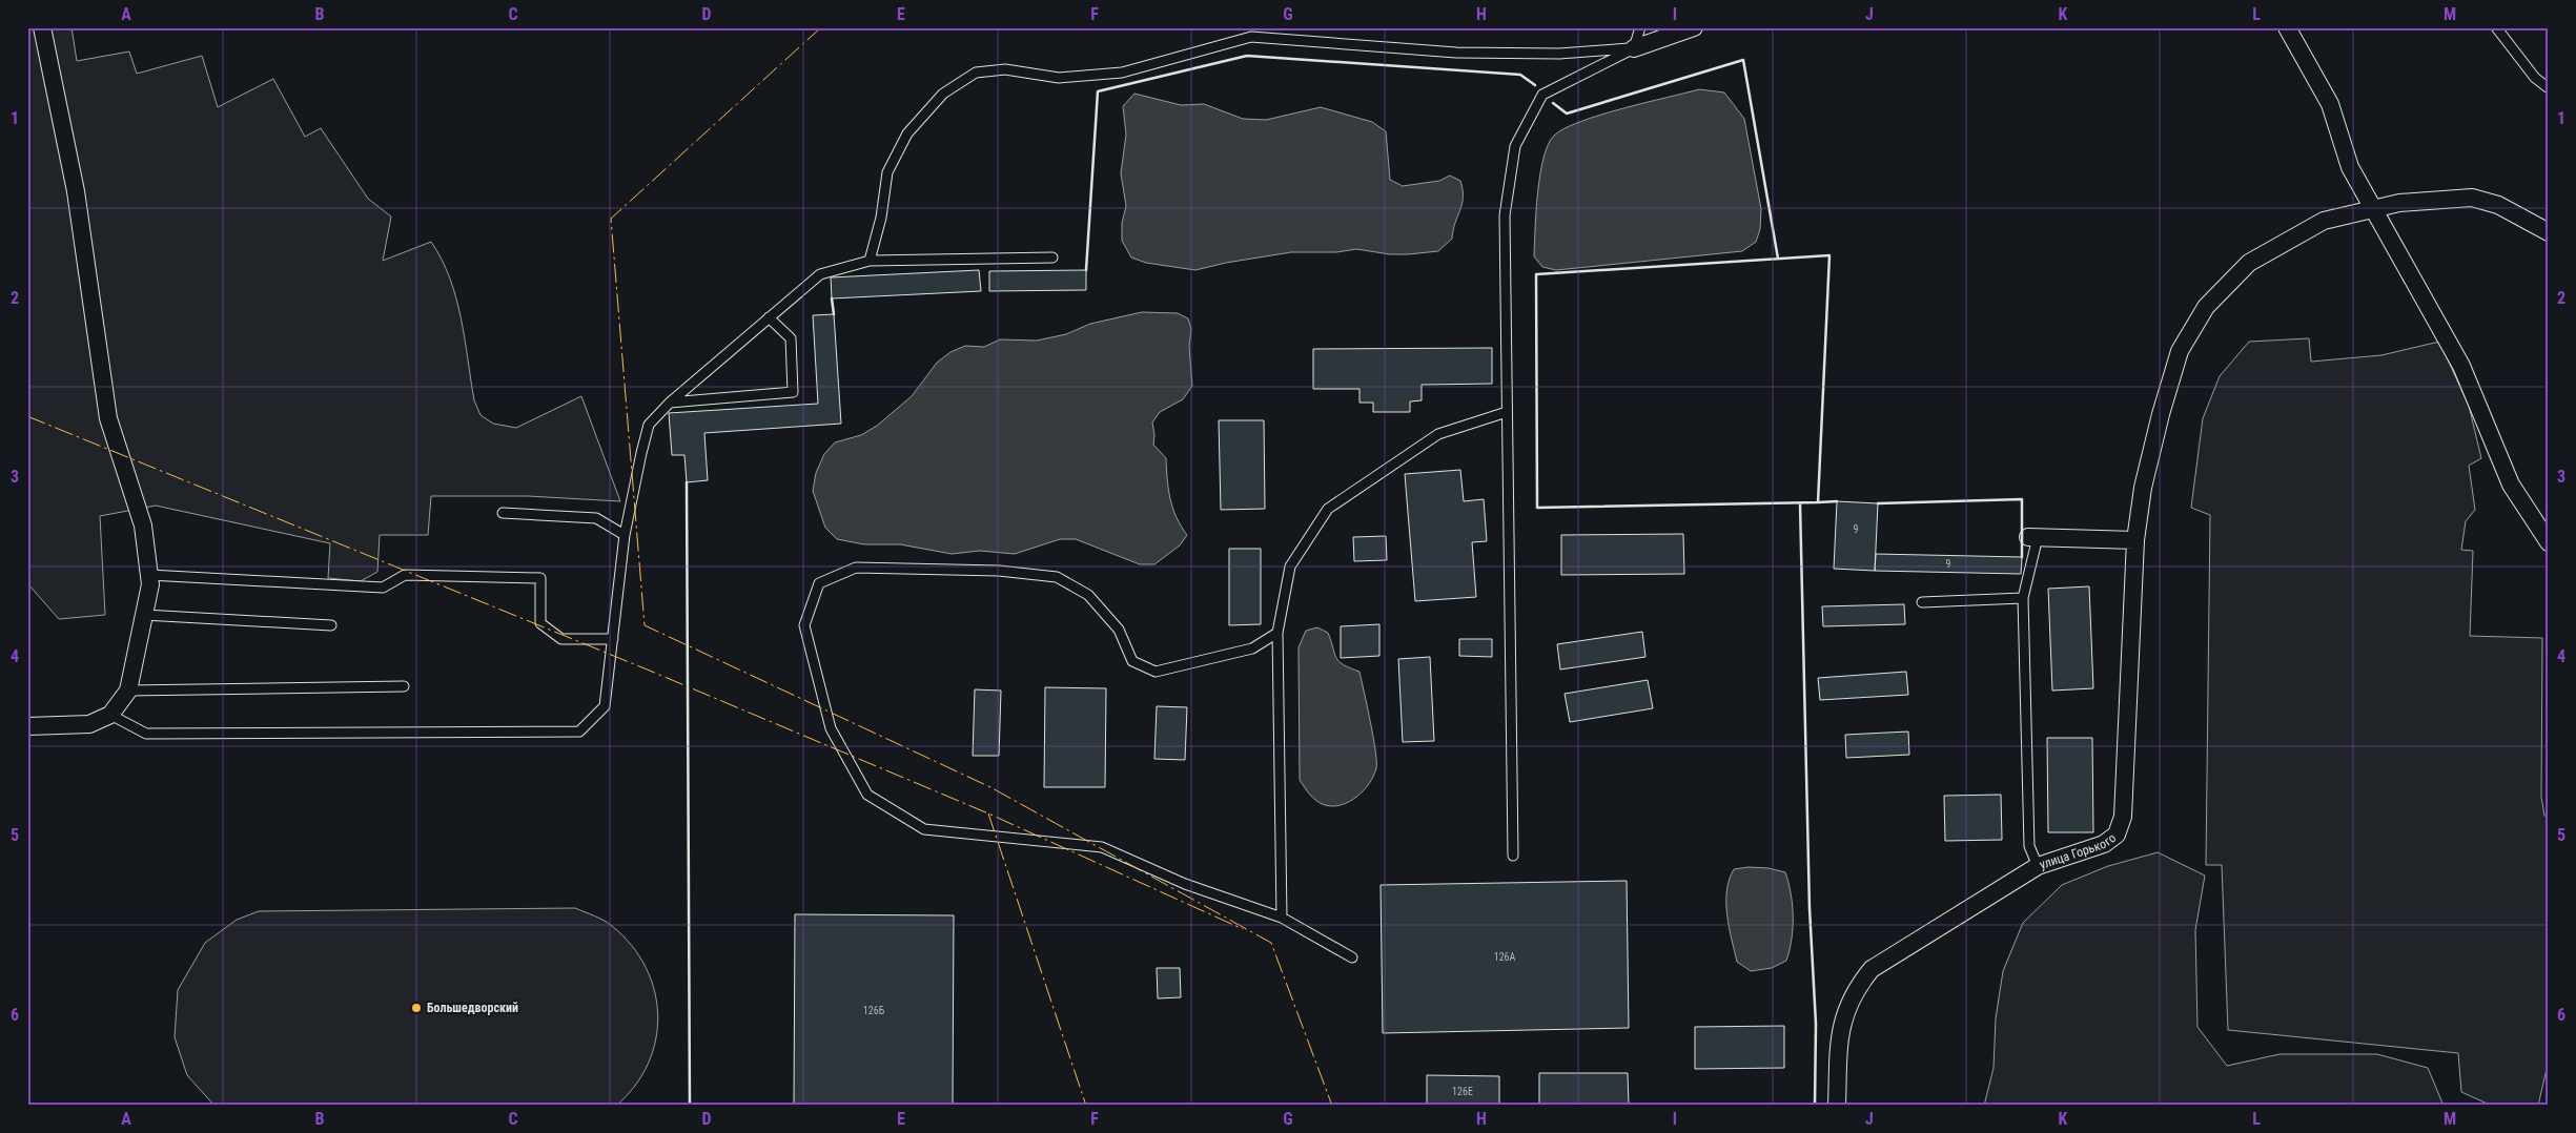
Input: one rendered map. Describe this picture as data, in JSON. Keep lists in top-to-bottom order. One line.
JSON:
{"streets":{"street":["улица Горького"]},"places":["Большедворский"],"house_numbers":["9","9","126А","126Б","126Е"],"grid":{"columns":["A","B","C","D","E","F","G","H","I","J","K","L","M"],"rows":["1","2","3","4","5","6"]}}
